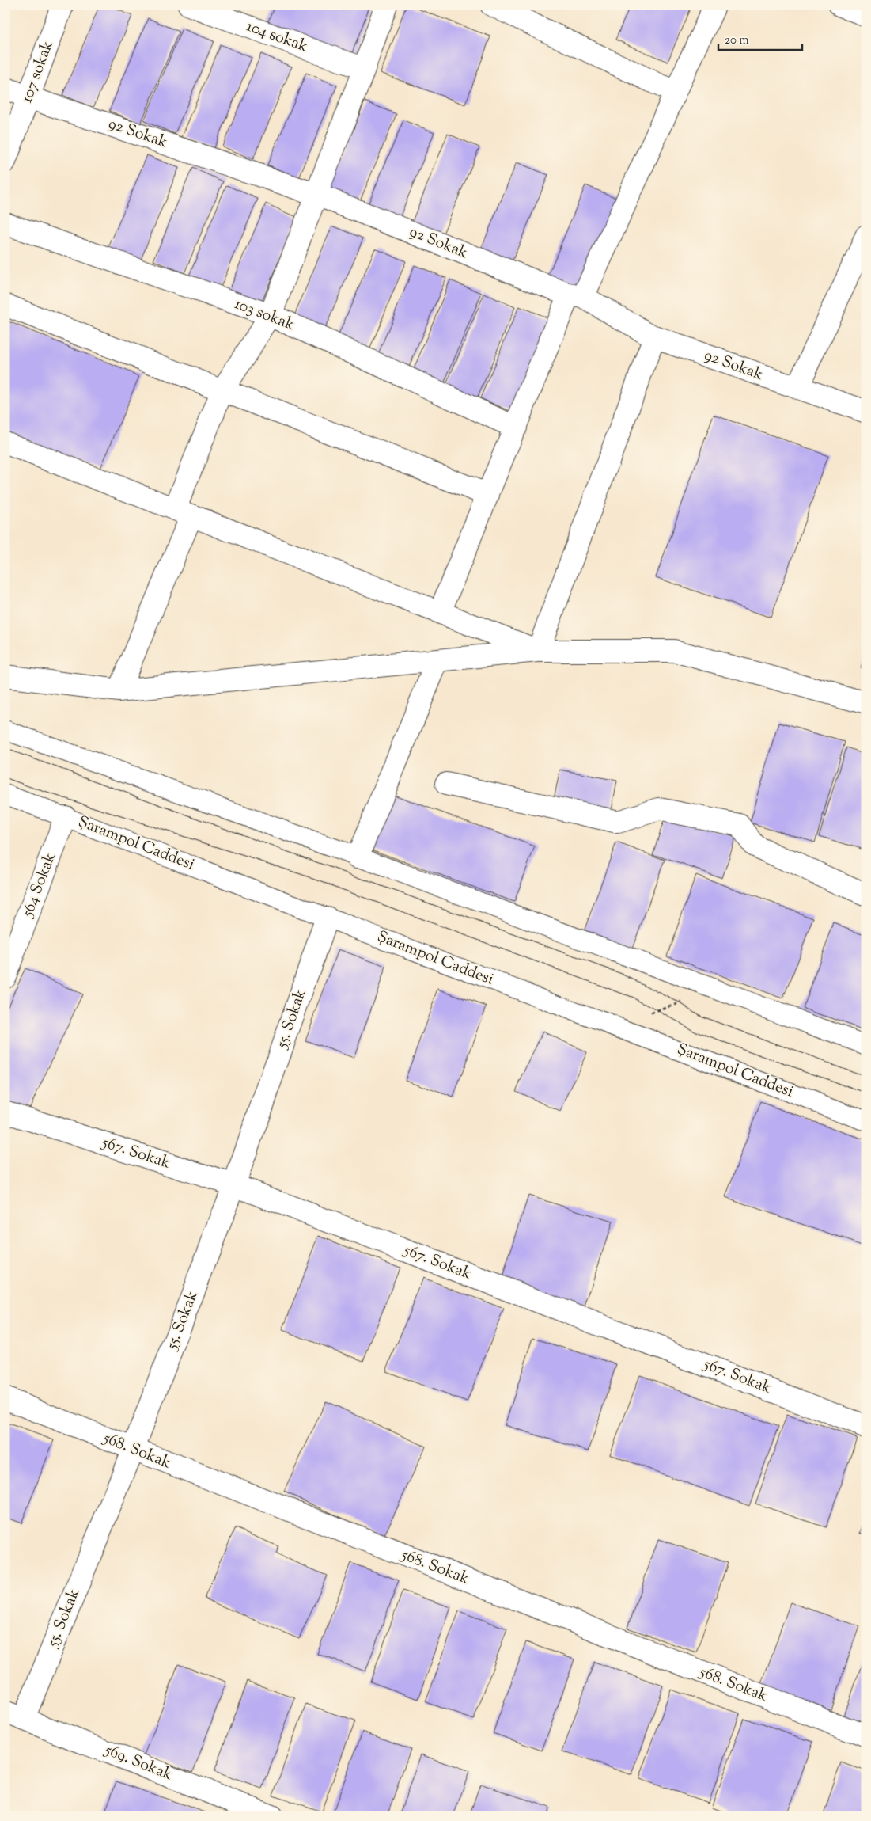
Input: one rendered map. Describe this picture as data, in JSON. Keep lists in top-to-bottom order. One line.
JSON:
{"streets":{"street":["104 sokak","107 sokak","92 Sokak","103 sokak","Şarampol Caddesi","564 Sokak","55. Sokak","567. Sokak","568. Sokak","569. Sokak"]},"crossings":[["107 sokak","92 Sokak"],["Şarampol Caddesi","564 Sokak"],["Şarampol Caddesi","55. Sokak"],["55. Sokak","567. Sokak"],["55. Sokak","568. Sokak"],["55. Sokak","569. Sokak"]],"scale_bar":"20 m"}
